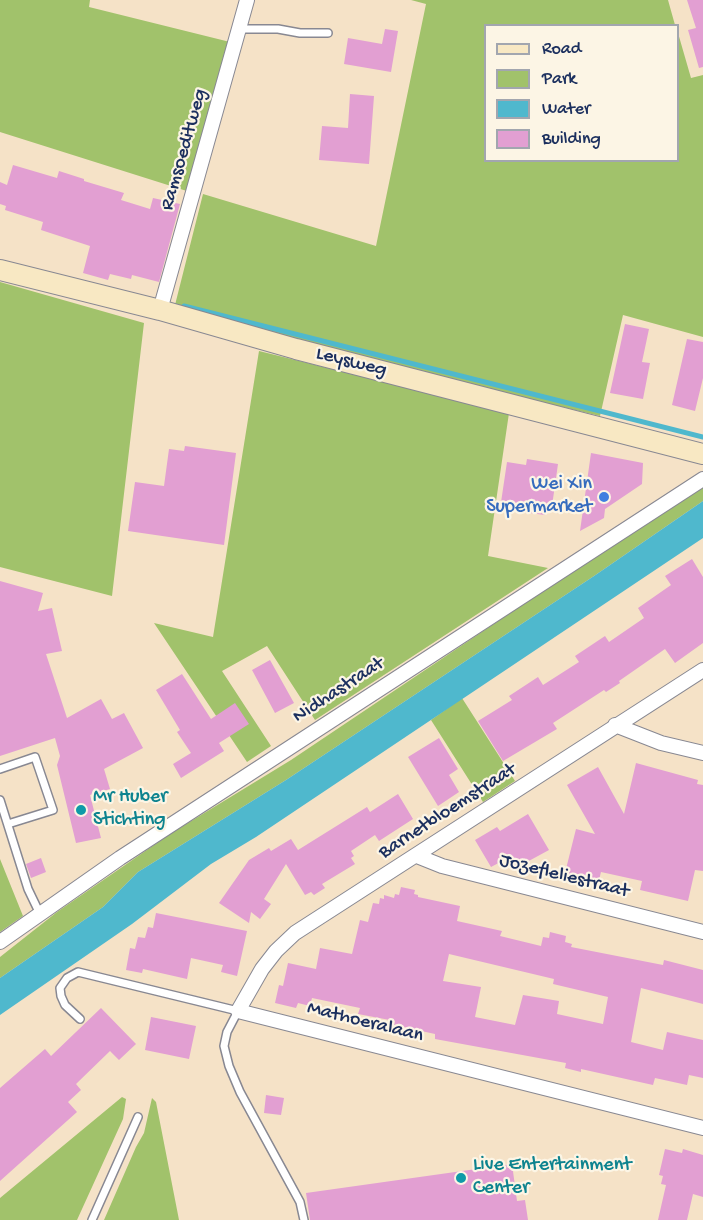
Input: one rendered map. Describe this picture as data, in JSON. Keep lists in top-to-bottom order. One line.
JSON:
{"streets":{"street":["Ramsoeditweg","Leysweg","Nidhastraat","Barnetbloemstraat","Jozefleliestraat","Mathoeralaan"]},"crossings":[["Ramsoeditweg","Leysweg"],["Barnetbloemstraat","Jozefleliestraat"],["Barnetbloemstraat","Mathoeralaan"]],"places":["Wei Xin Supermarket","Mr Huber Stichting","Live Entertainment Center"],"legend":["Road","Park","Water","Building"]}
